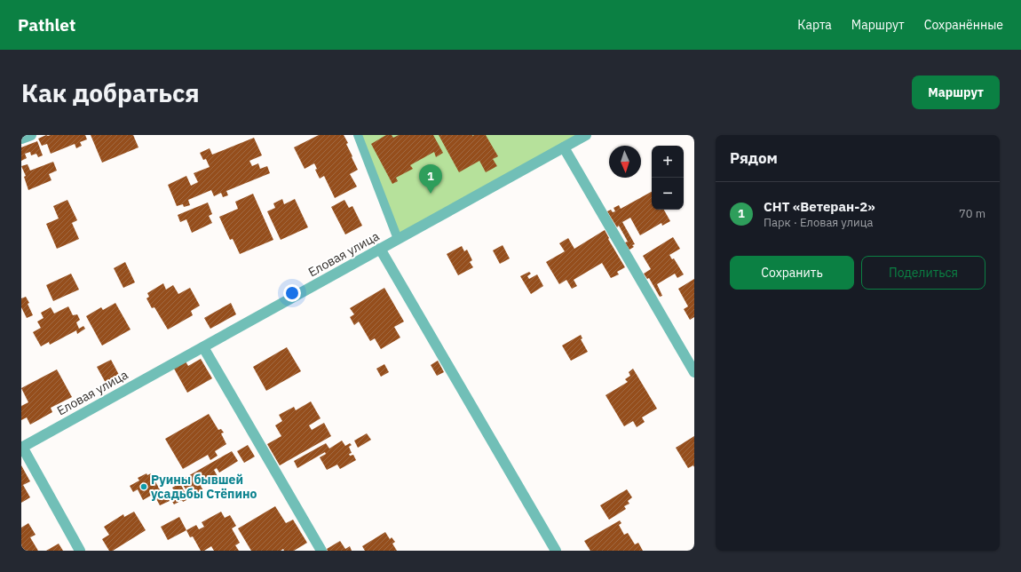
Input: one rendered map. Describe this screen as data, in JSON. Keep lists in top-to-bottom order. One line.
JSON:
{"streets":{"street":["Еловая улица"]},"places":["Руины бывшей усадьбы Стёпино"],"north":"bottom","page":{"header":"Pathlet","nav":["Карта","Маршрут","Сохранённые"],"buttons":["Маршрут",["Сохранить","Поделиться"]],"title":"Как добраться","heading":"Рядом","map_buttons":["+","−"],"pins":"1","list":[{"mark":"1","name":"СНТ «Ветеран-2»","note":"Парк · Еловая улица","value":"70 m"}]}}
